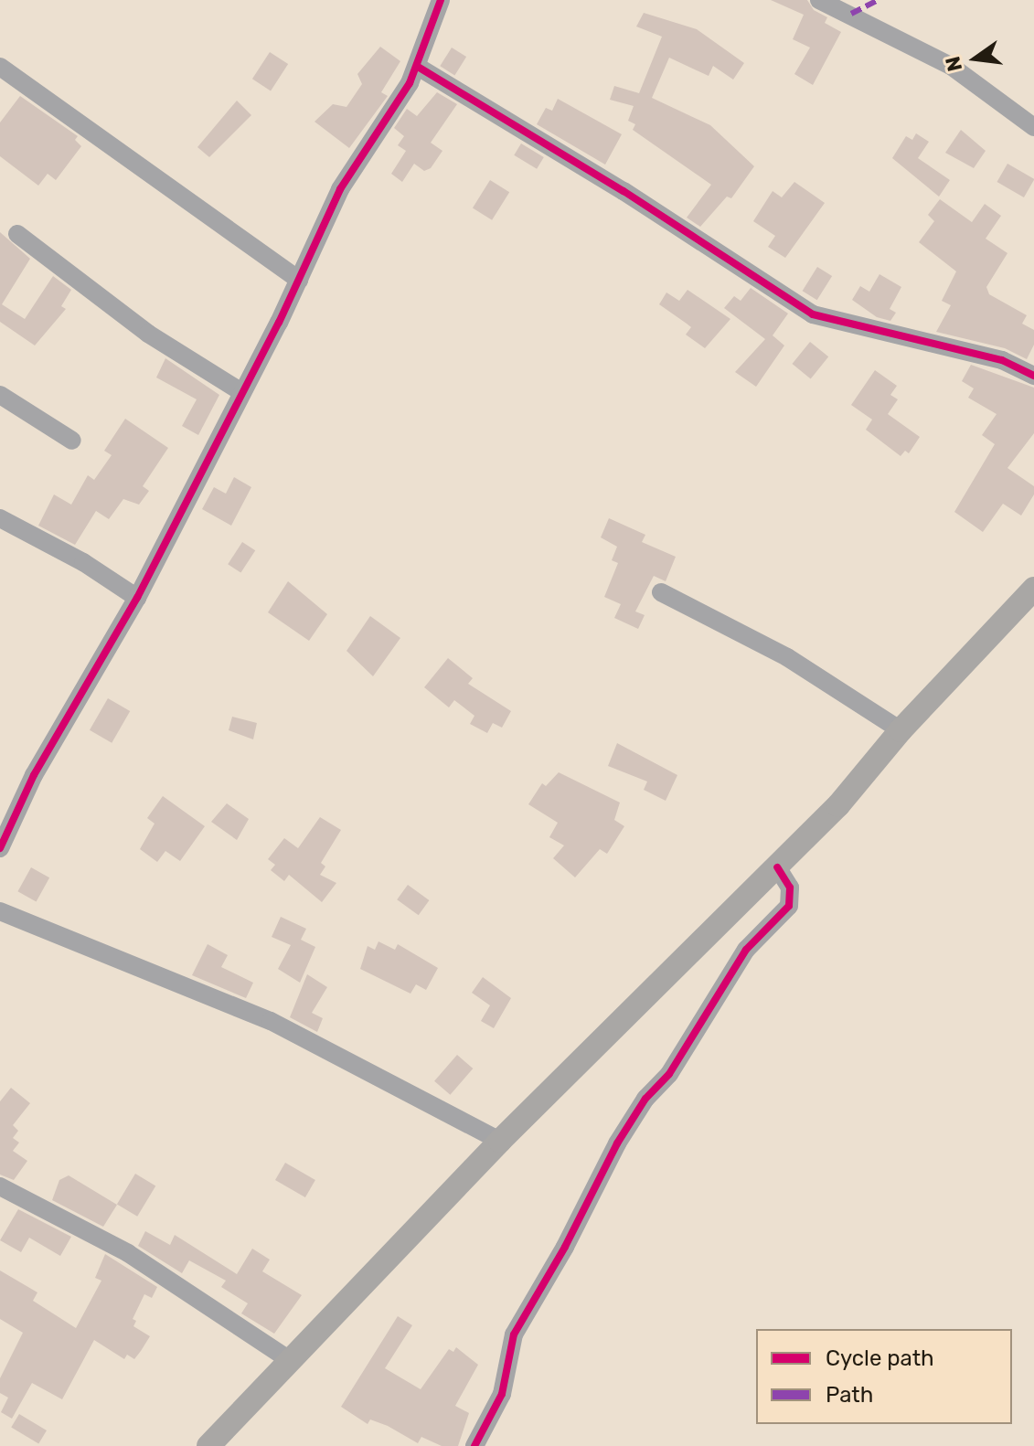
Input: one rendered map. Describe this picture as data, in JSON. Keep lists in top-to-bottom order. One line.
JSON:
{"legend":["Cycle path","Path"],"north":"left"}
